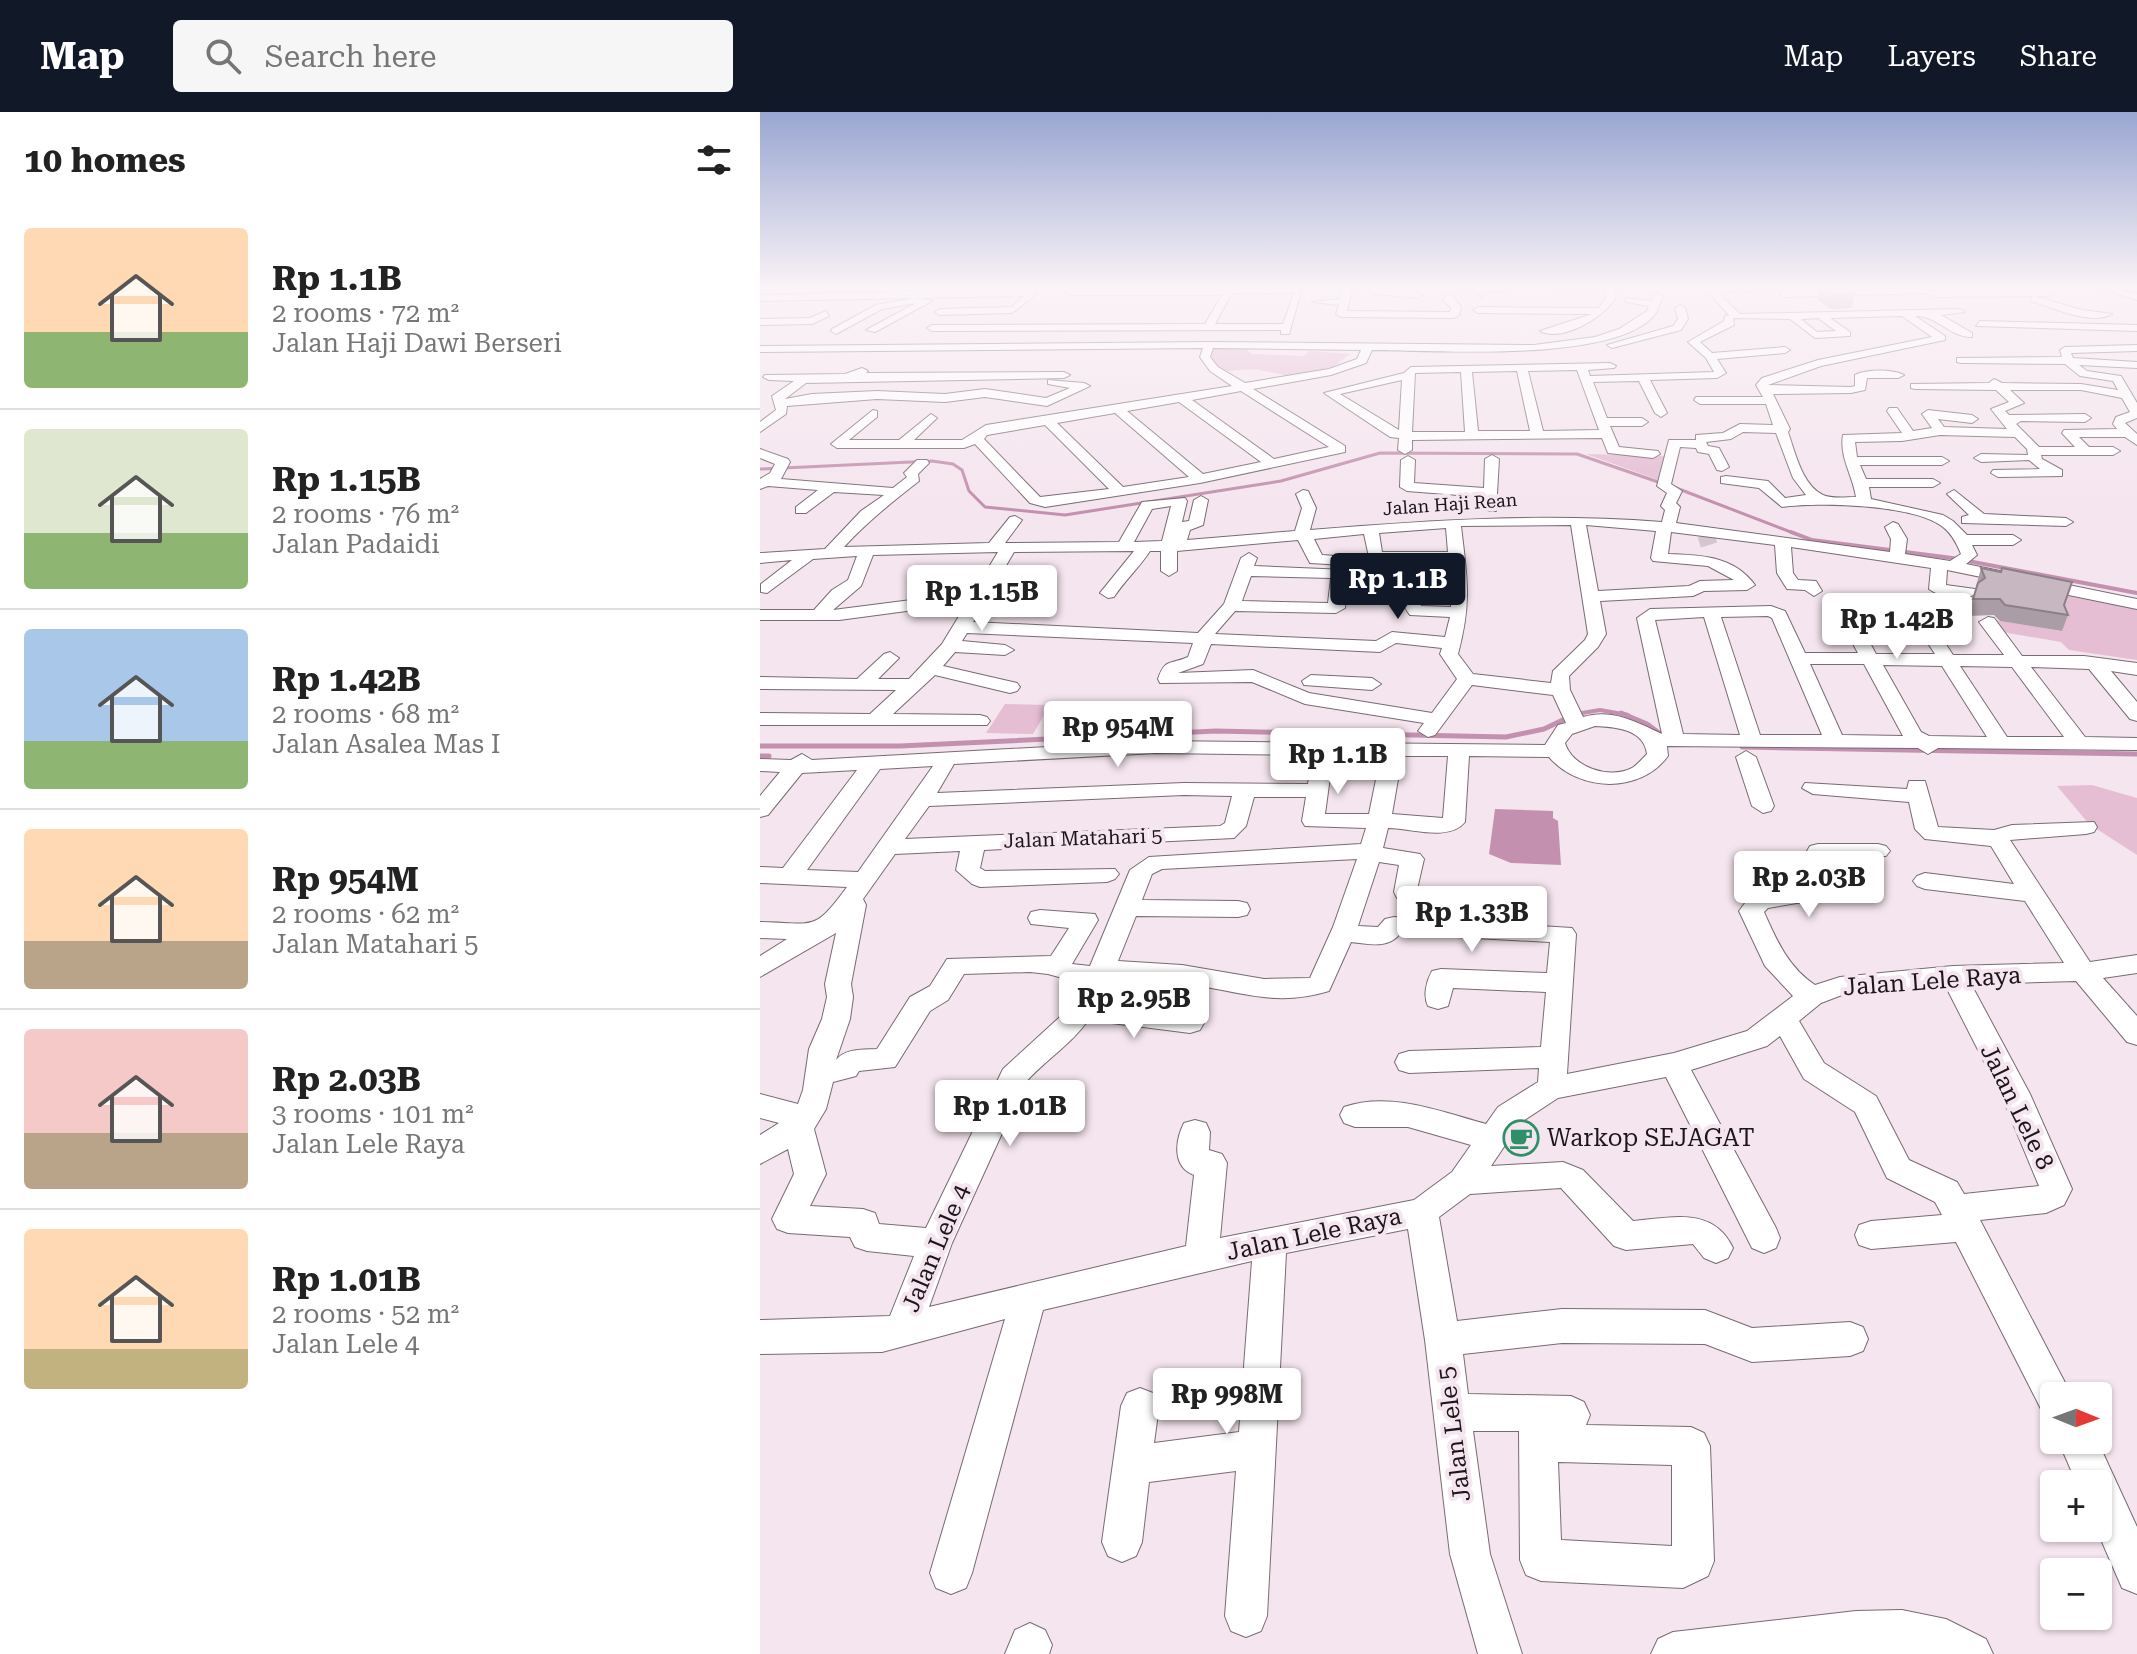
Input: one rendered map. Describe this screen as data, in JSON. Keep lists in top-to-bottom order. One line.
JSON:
{"streets":{"street":["Jalan Haji Rean","Jalan Matahari 5","Jalan Lele Raya","Jalan Lele 8","Jalan Lele 4","Jalan Lele 5"]},"crossings":[["Jalan Lele Raya","Jalan Lele 8"],["Jalan Lele Raya","Jalan Lele 4"],["Jalan Lele Raya","Jalan Lele 5"]],"places":{"cafe":["Warkop SEJAGAT"]},"north":"right","page":{"header":"Map","search":"Search here","nav":["Map","Layers","Share"],"heading":"10 homes","list":[{"name":"Rp 1.1B","note":"2 rooms · 72 m² · Jalan Haji Dawi Berseri"},{"name":"Rp 1.15B","note":"2 rooms · 76 m² · Jalan Padaidi"},{"name":"Rp 1.42B","note":"2 rooms · 68 m² · Jalan Asalea Mas I"},{"name":"Rp 954M","note":"2 rooms · 62 m² · Jalan Matahari 5"},{"name":"Rp 2.03B","note":"3 rooms · 101 m² · Jalan Lele Raya"},{"name":"Rp 1.01B","note":"2 rooms · 52 m² · Jalan Lele 4"}],"price":["Rp 1.1B","Rp 1.15B","Rp 1.42B","Rp 954M","Rp 1.1B","Rp 2.03B","Rp 1.33B","Rp 2.95B","Rp 1.01B","Rp 998M"],"map_buttons":["+","−"]}}
